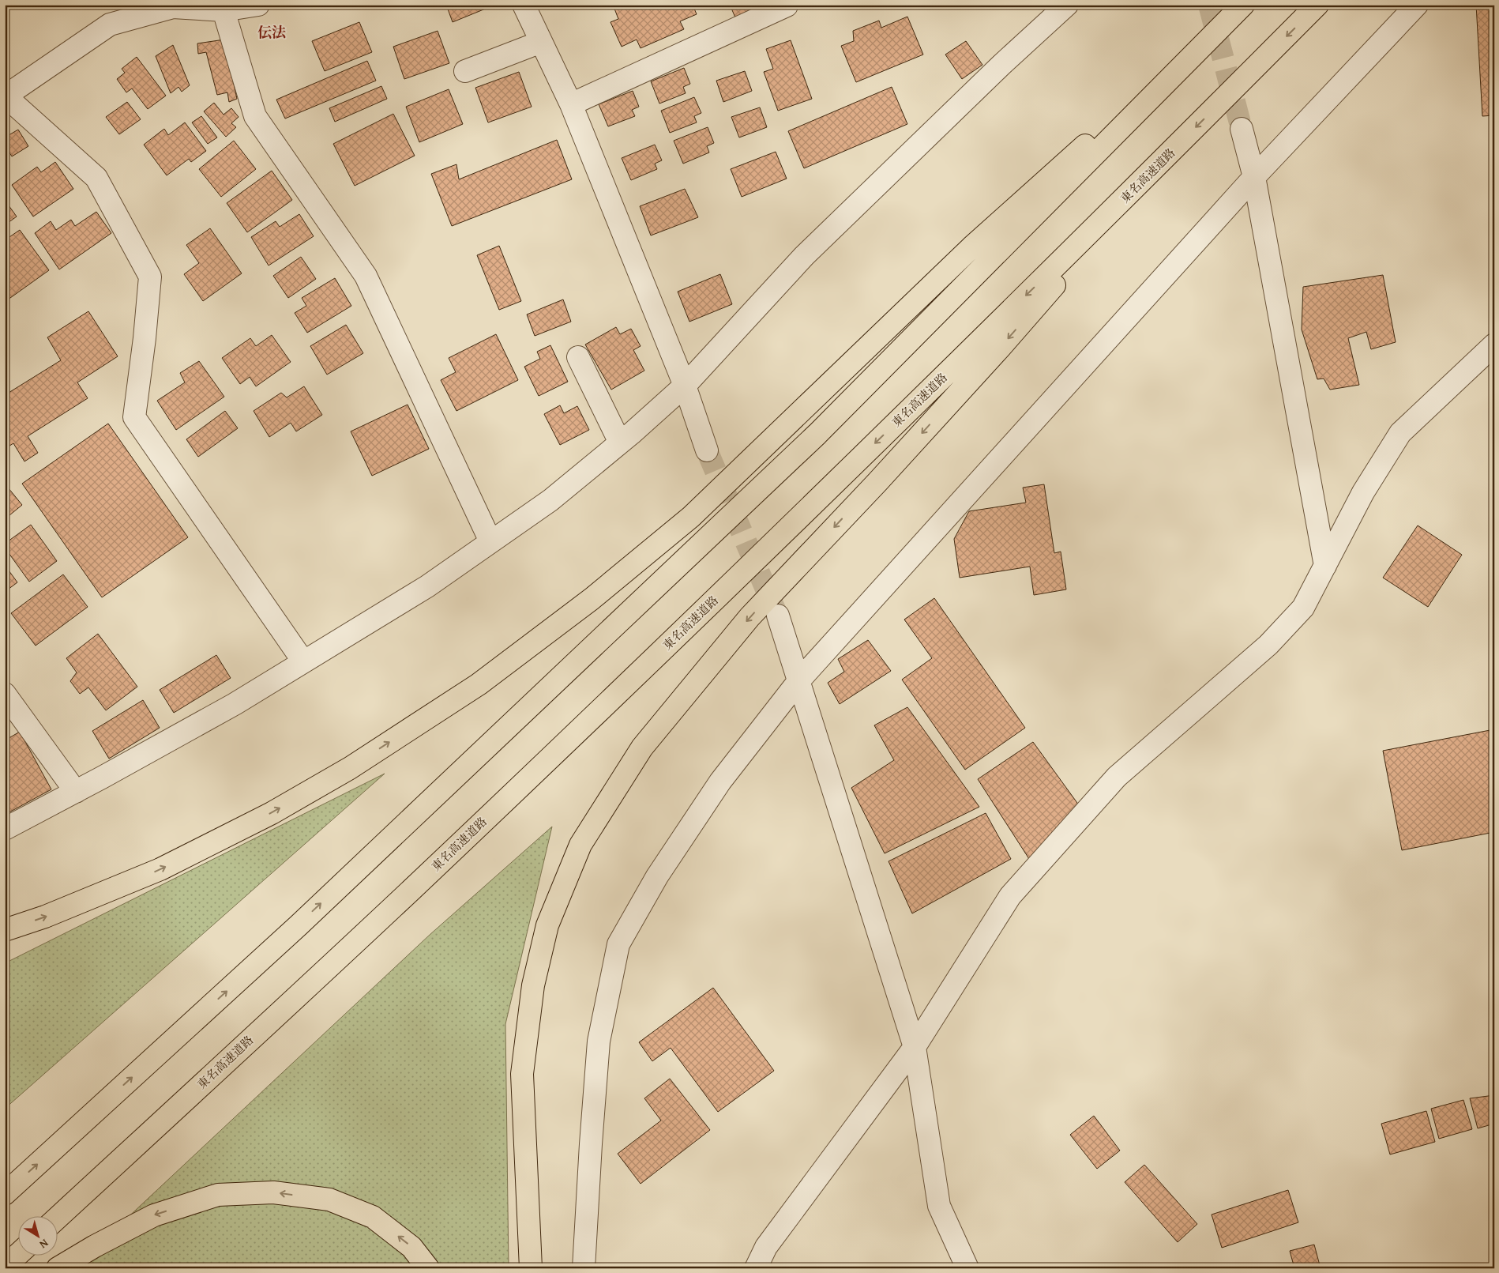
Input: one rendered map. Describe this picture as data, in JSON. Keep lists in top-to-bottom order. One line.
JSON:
{"streets":{"highway":["東名高速道路"]},"districts":["伝法"],"north":"bottom right"}
